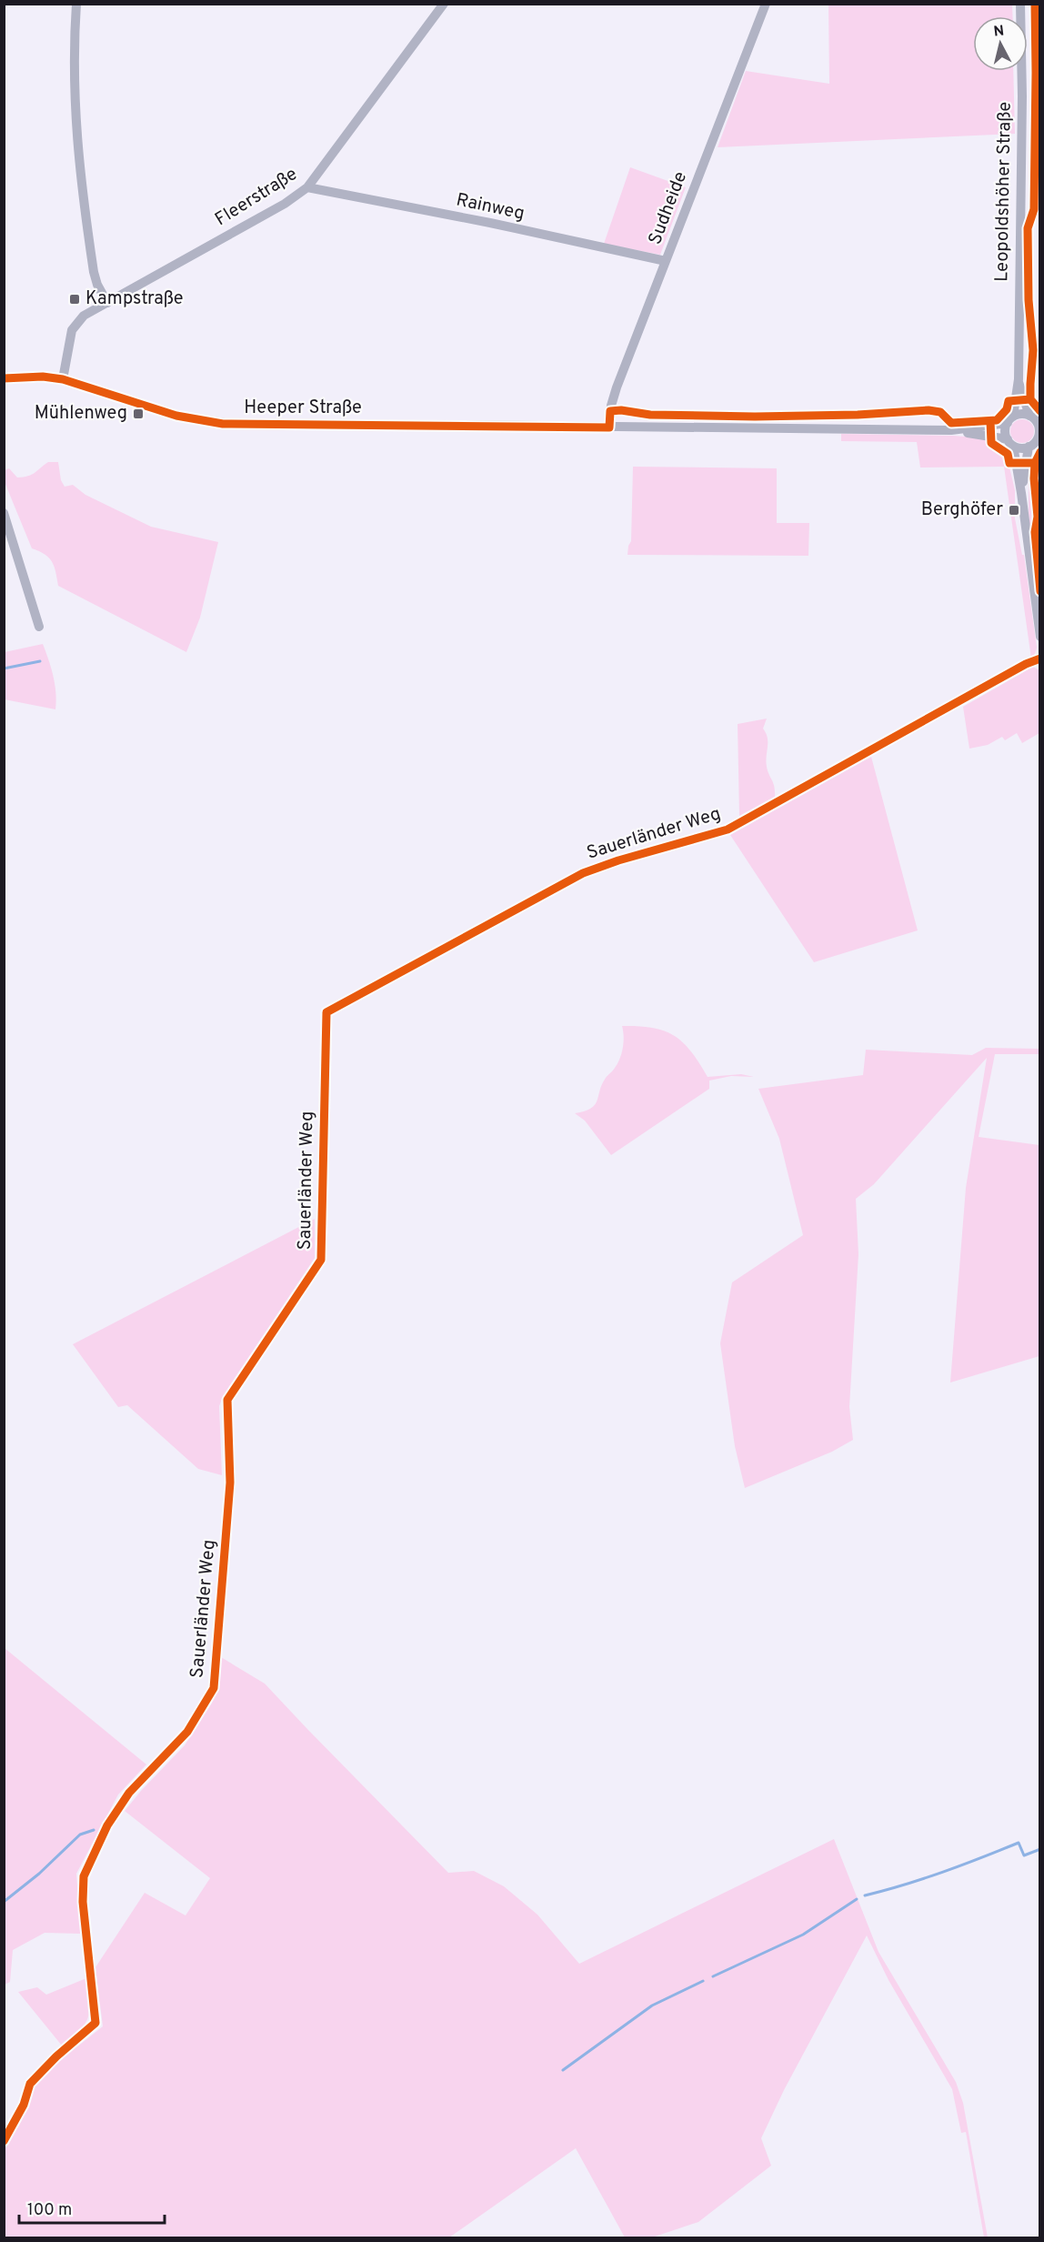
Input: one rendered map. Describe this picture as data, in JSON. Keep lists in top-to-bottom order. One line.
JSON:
{"streets":{"street":["Leopoldshöher Straße","Fleerstraße","Rainweg","Sudheide","Heeper Straße","Sauerländer Weg"]},"crossings":[["Leopoldshöher Straße","Heeper Straße"],["Fleerstraße","Rainweg"],["Fleerstraße","Heeper Straße"],["Rainweg","Sudheide"],["Sudheide","Heeper Straße"]],"places":{"transit":["Kampstraße","Mühlenweg","Berghöfer"]},"scale_bar":"100 m","north":"top"}
